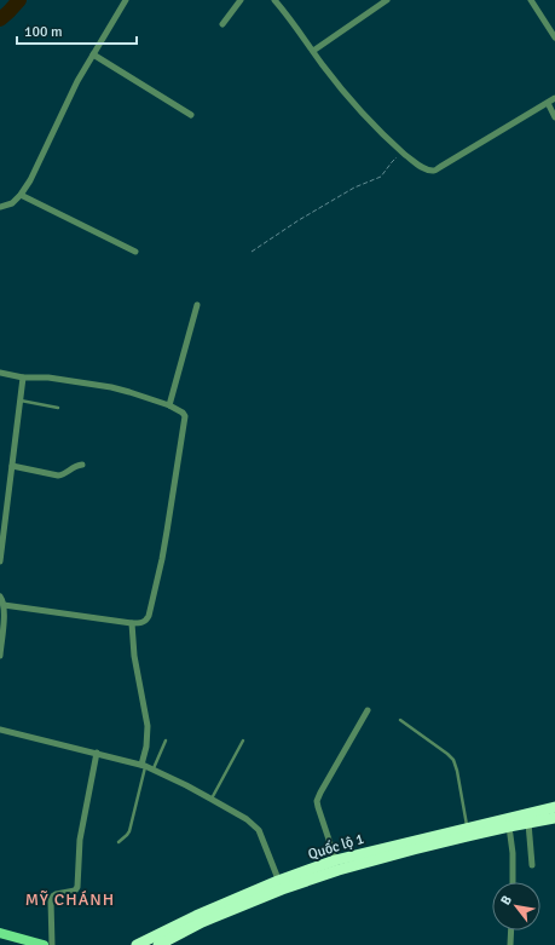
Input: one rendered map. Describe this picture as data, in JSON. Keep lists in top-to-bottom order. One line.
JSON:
{"streets":{"highway":["Quốc lộ 1"]},"districts":["MỸ CHÁNH"],"scale_bar":"100 m","north":"top left"}
